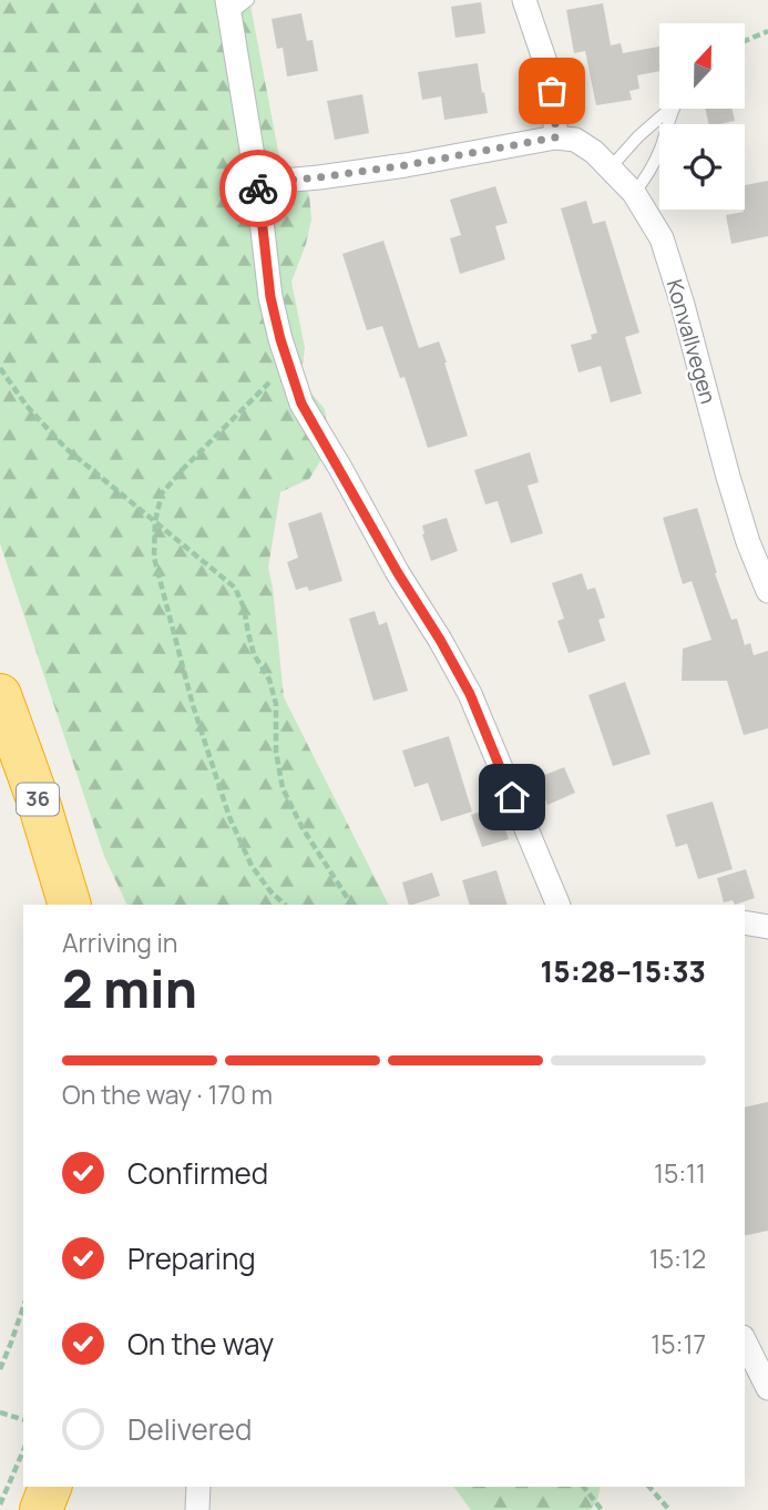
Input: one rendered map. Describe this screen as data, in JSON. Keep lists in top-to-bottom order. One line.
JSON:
{"streets":{"highway":["36"],"street":["Konvallvegen"]},"north":"top","page":{"heading":["2 min","Arriving in","15:28–15:33"],"bar":"On the way · 170 m","list":[["Confirmed","15:11"],["Preparing","15:12"],["On the way","15:17"],"Delivered"]}}
